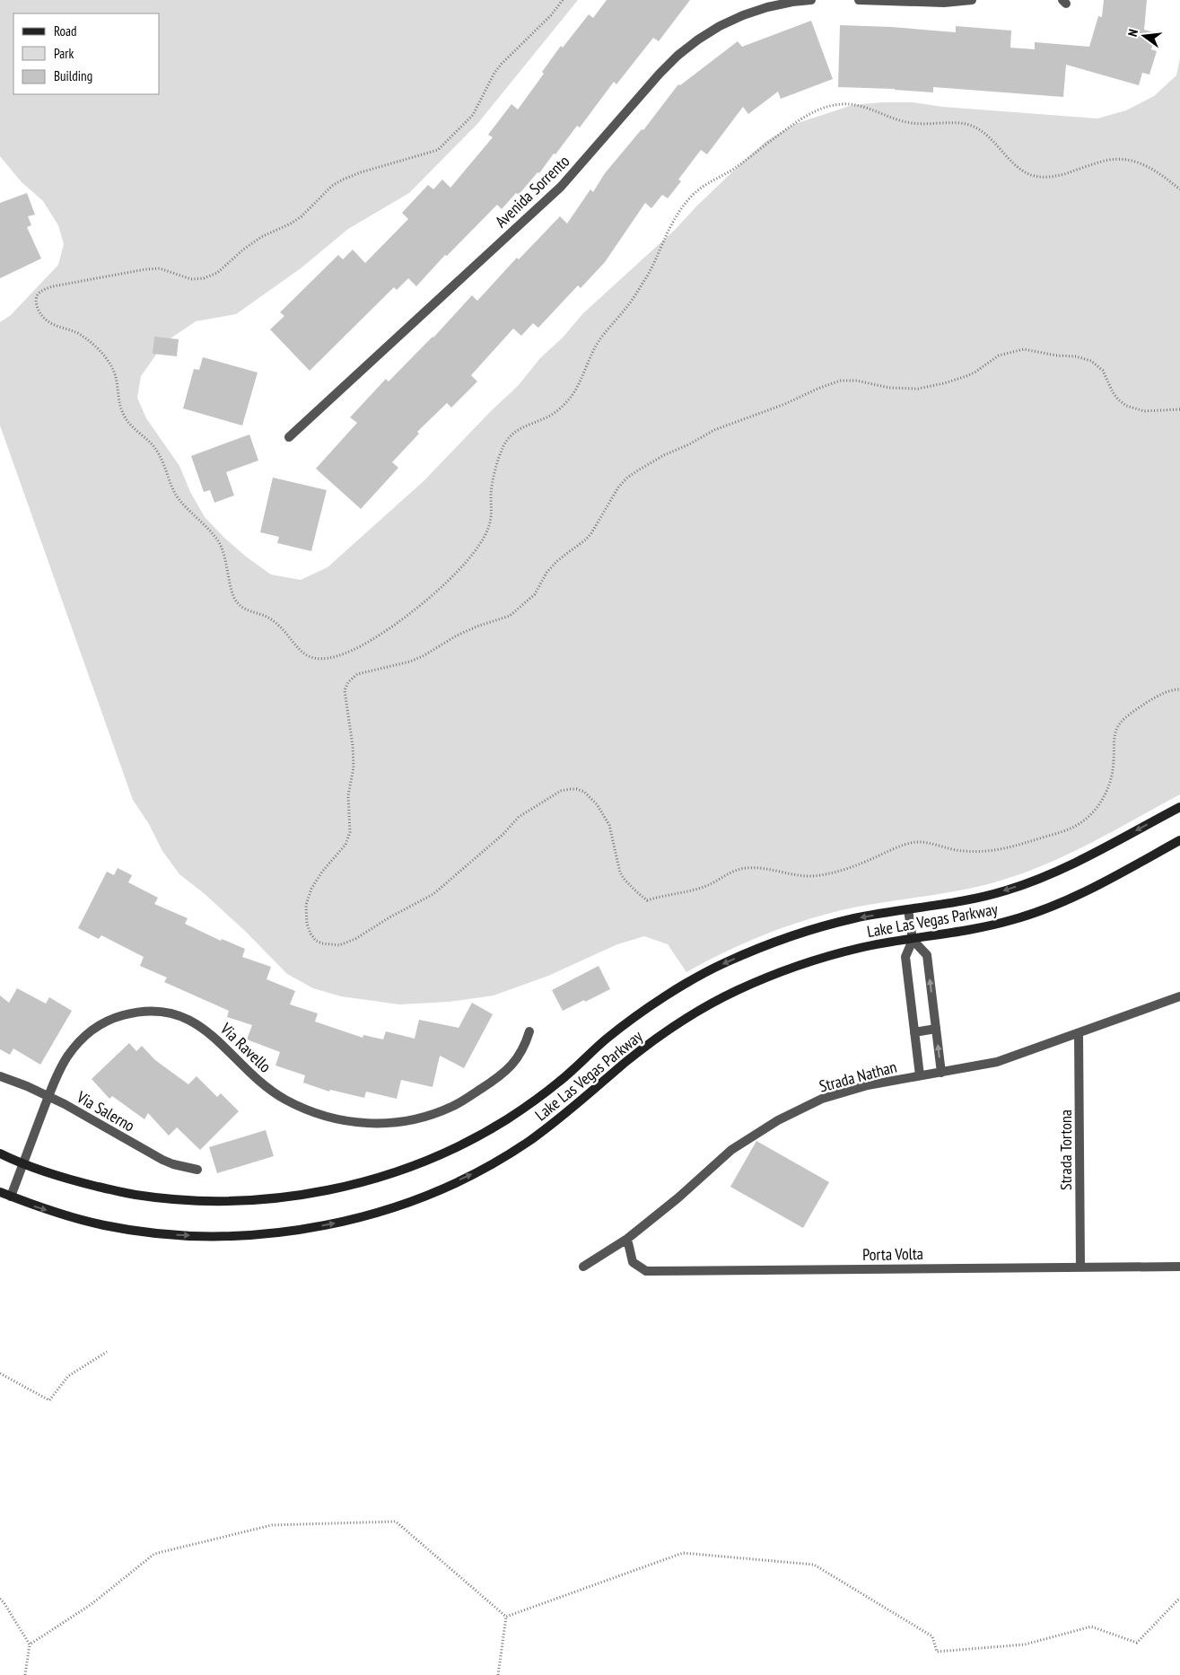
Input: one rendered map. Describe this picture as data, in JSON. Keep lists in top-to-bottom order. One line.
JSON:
{"streets":{"street":["Avenida Sorrento","Lake Las Vegas Parkway","Via Ravello","Strada Nathan","Via Salerno","Strada Tortona","Porta Volta"]},"crossings":[["Lake Las Vegas Parkway","Via Ravello"],["Via Ravello","Via Salerno"],["Strada Nathan","Strada Tortona"],["Strada Nathan","Porta Volta"],["Strada Tortona","Porta Volta"]],"legend":["Road","Park","Building"],"north":"left"}
